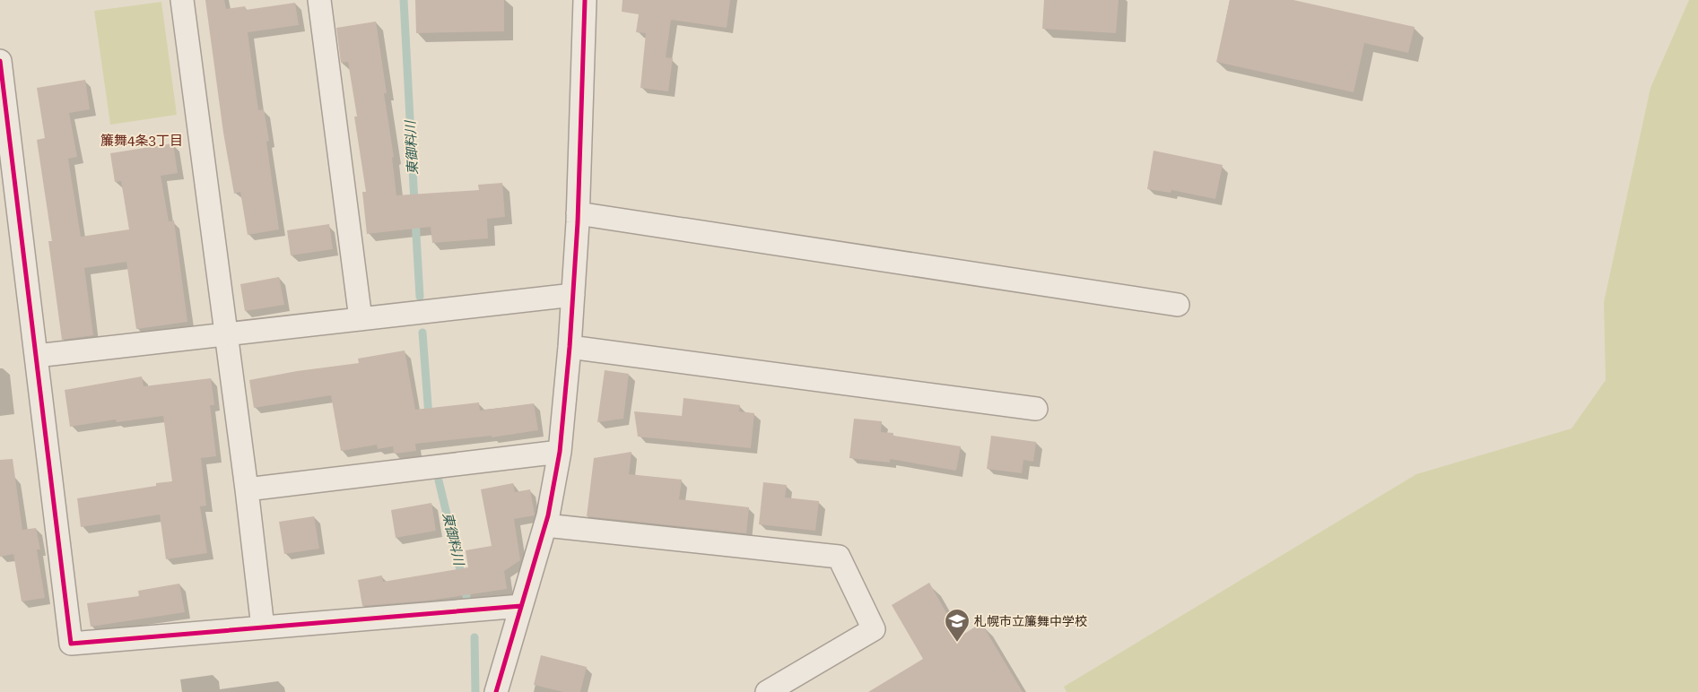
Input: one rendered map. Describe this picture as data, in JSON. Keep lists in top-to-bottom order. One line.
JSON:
{"districts":["簾舞4条3丁目"],"water":["東御料川"],"places":{"school or university":["札幌市立簾舞中学校"]}}
